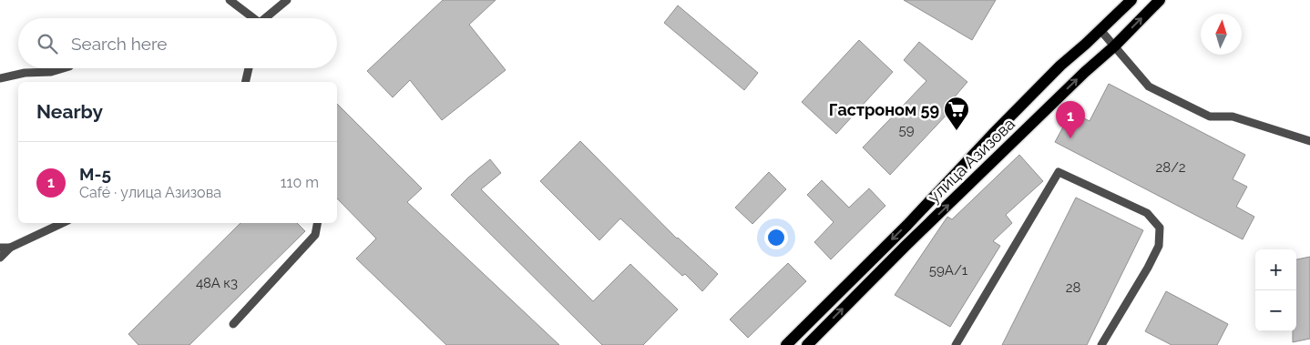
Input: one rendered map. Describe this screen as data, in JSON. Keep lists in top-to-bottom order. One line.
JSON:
{"streets":{"main road":["улица Азизова"]},"places":{"supermarket":["Гастроном 59"]},"house_numbers":["59","28/2","59А/1","48А к3","28"],"north":"top","page":{"search":"Search here","heading":"Nearby","pins":"1","list":[{"mark":"1","name":"М-5","note":"Café · улица Азизова","value":"110 m"}],"map_buttons":["+","−"]}}
